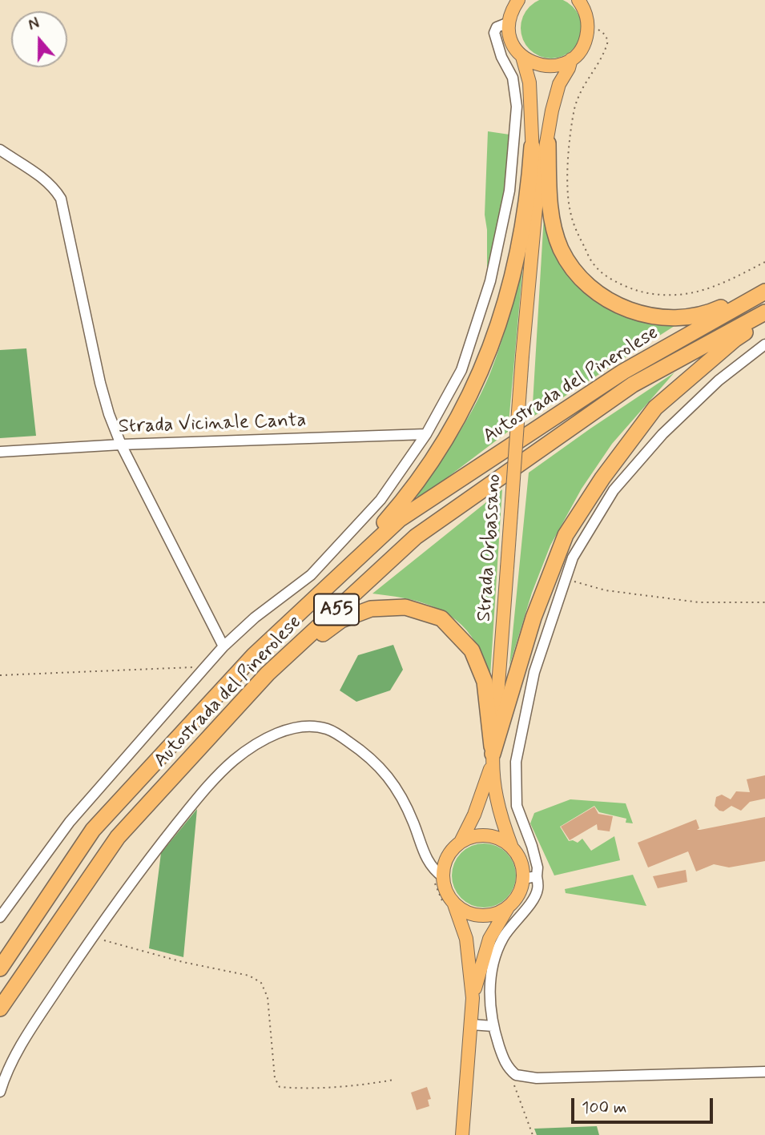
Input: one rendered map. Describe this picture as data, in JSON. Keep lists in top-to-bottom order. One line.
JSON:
{"streets":{"highway":["Autostrada del Pinerolese","A55"],"main road":["Strada Orbassano"],"street":["Strada Vicinale Canta"]},"scale_bar":"100 m","north":"top"}
